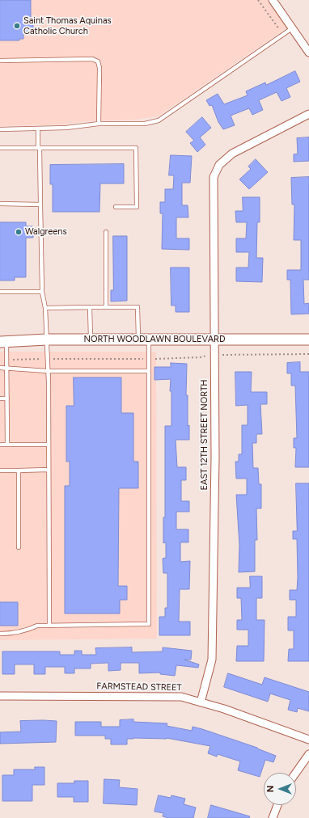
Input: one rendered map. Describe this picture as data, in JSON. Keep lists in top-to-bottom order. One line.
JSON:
{"streets":{"main road":["NORTH WOODLAWN BOULEVARD"],"street":["EAST 12TH STREET NORTH","FARMSTEAD STREET"]},"crossings":[["NORTH WOODLAWN BOULEVARD","EAST 12TH STREET NORTH"],["EAST 12TH STREET NORTH","FARMSTEAD STREET"]],"places":["Saint Thomas Aquinas Catholic Church","Walgreens"],"north":"left"}
